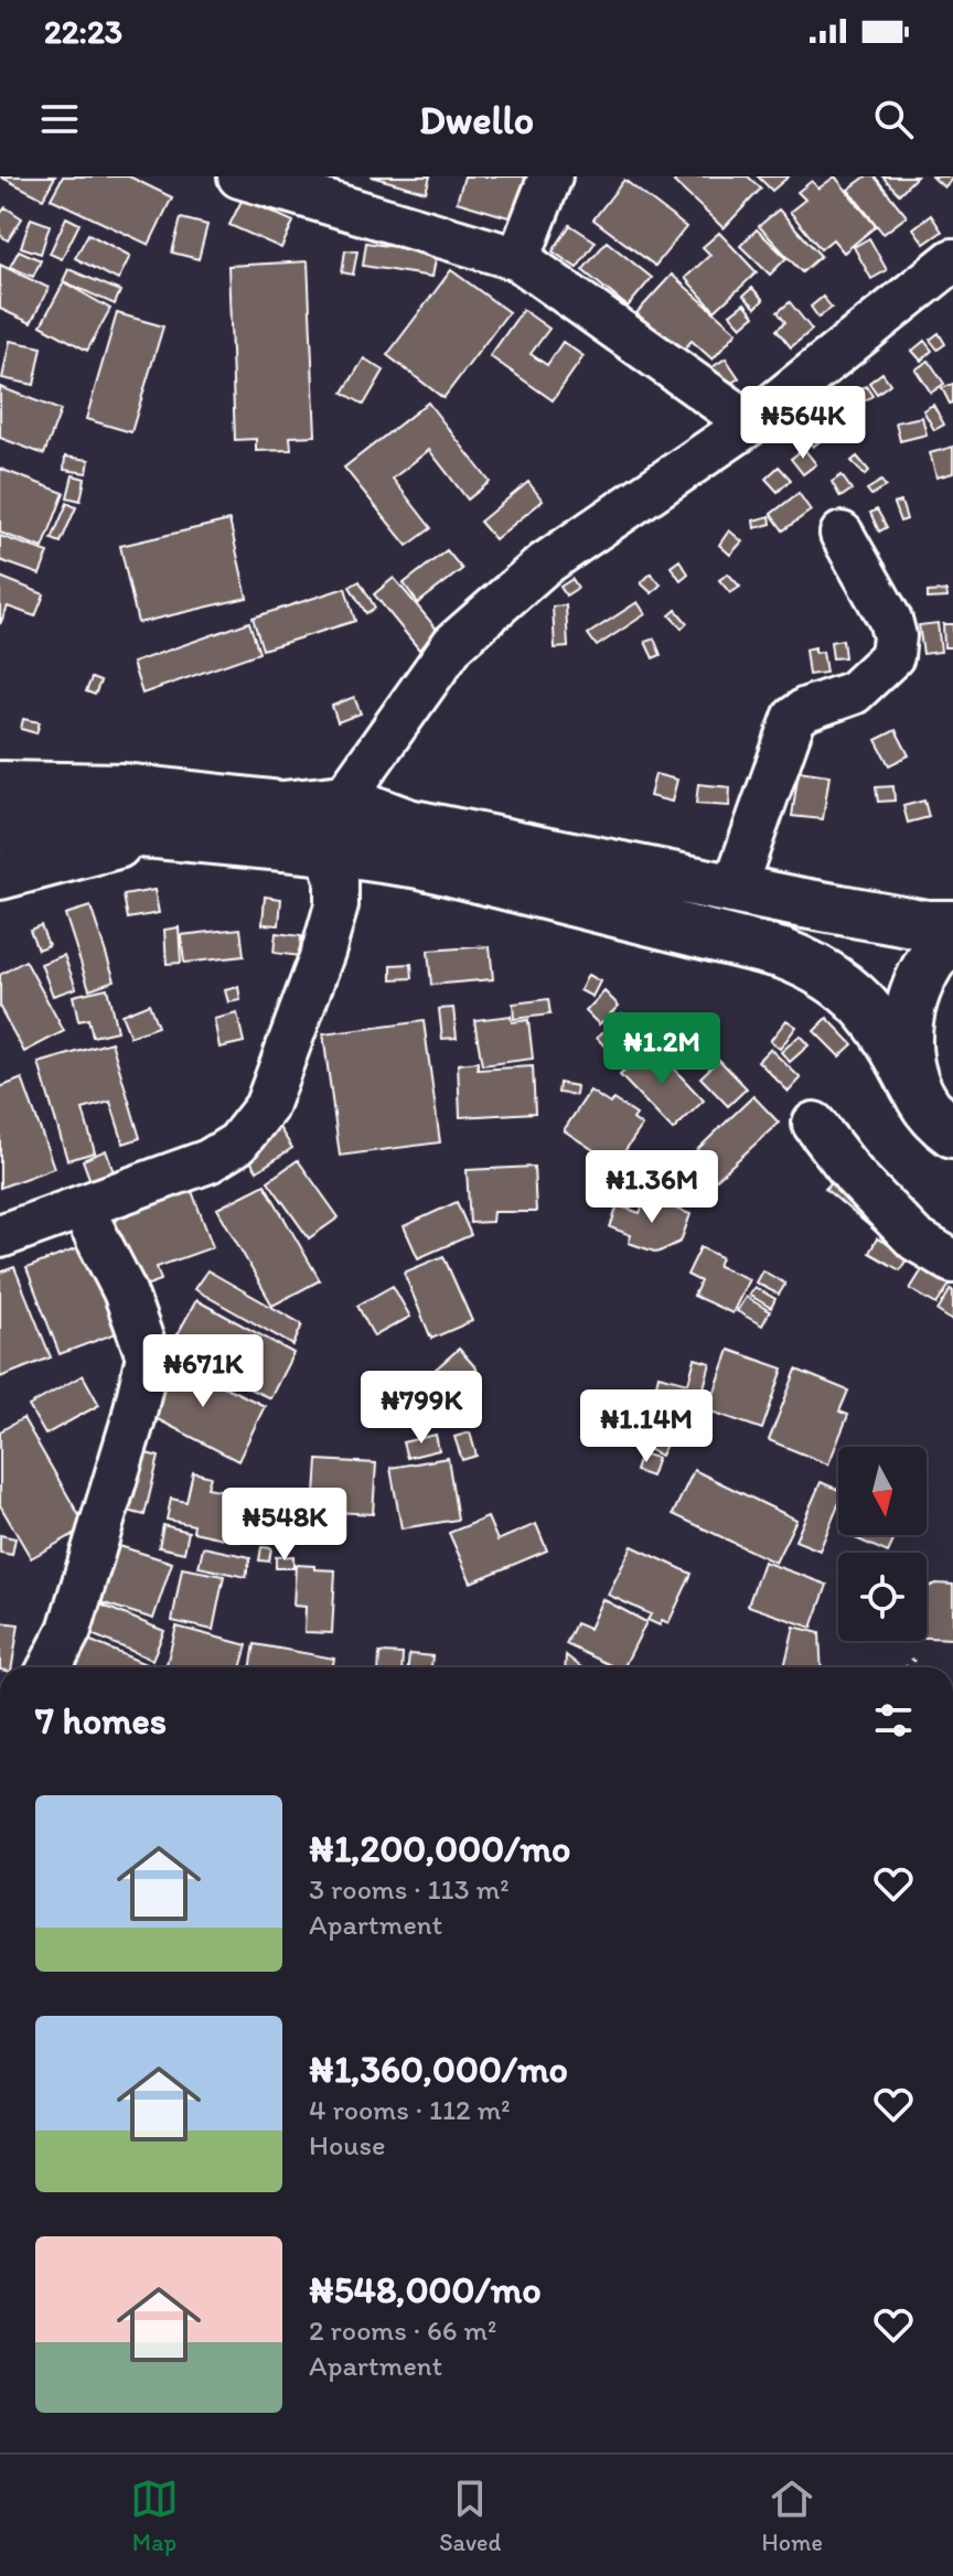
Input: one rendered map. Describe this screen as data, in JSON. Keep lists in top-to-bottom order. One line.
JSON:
{"north":"bottom","page":{"status":"22:23","header":"Dwello","price":["₦564K","₦1.2M","₦1.36M","₦671K","₦799K","₦1.14M","₦548K"],"heading":"7 homes","list":[{"name":"₦1,200,000/mo","note":"3 rooms · 113 m² · Apartment"},{"name":"₦1,360,000/mo","note":"4 rooms · 112 m² · House"},{"name":"₦548,000/mo","note":"2 rooms · 66 m² · Apartment"}],"tabs":["Map","Saved","Home"]}}
